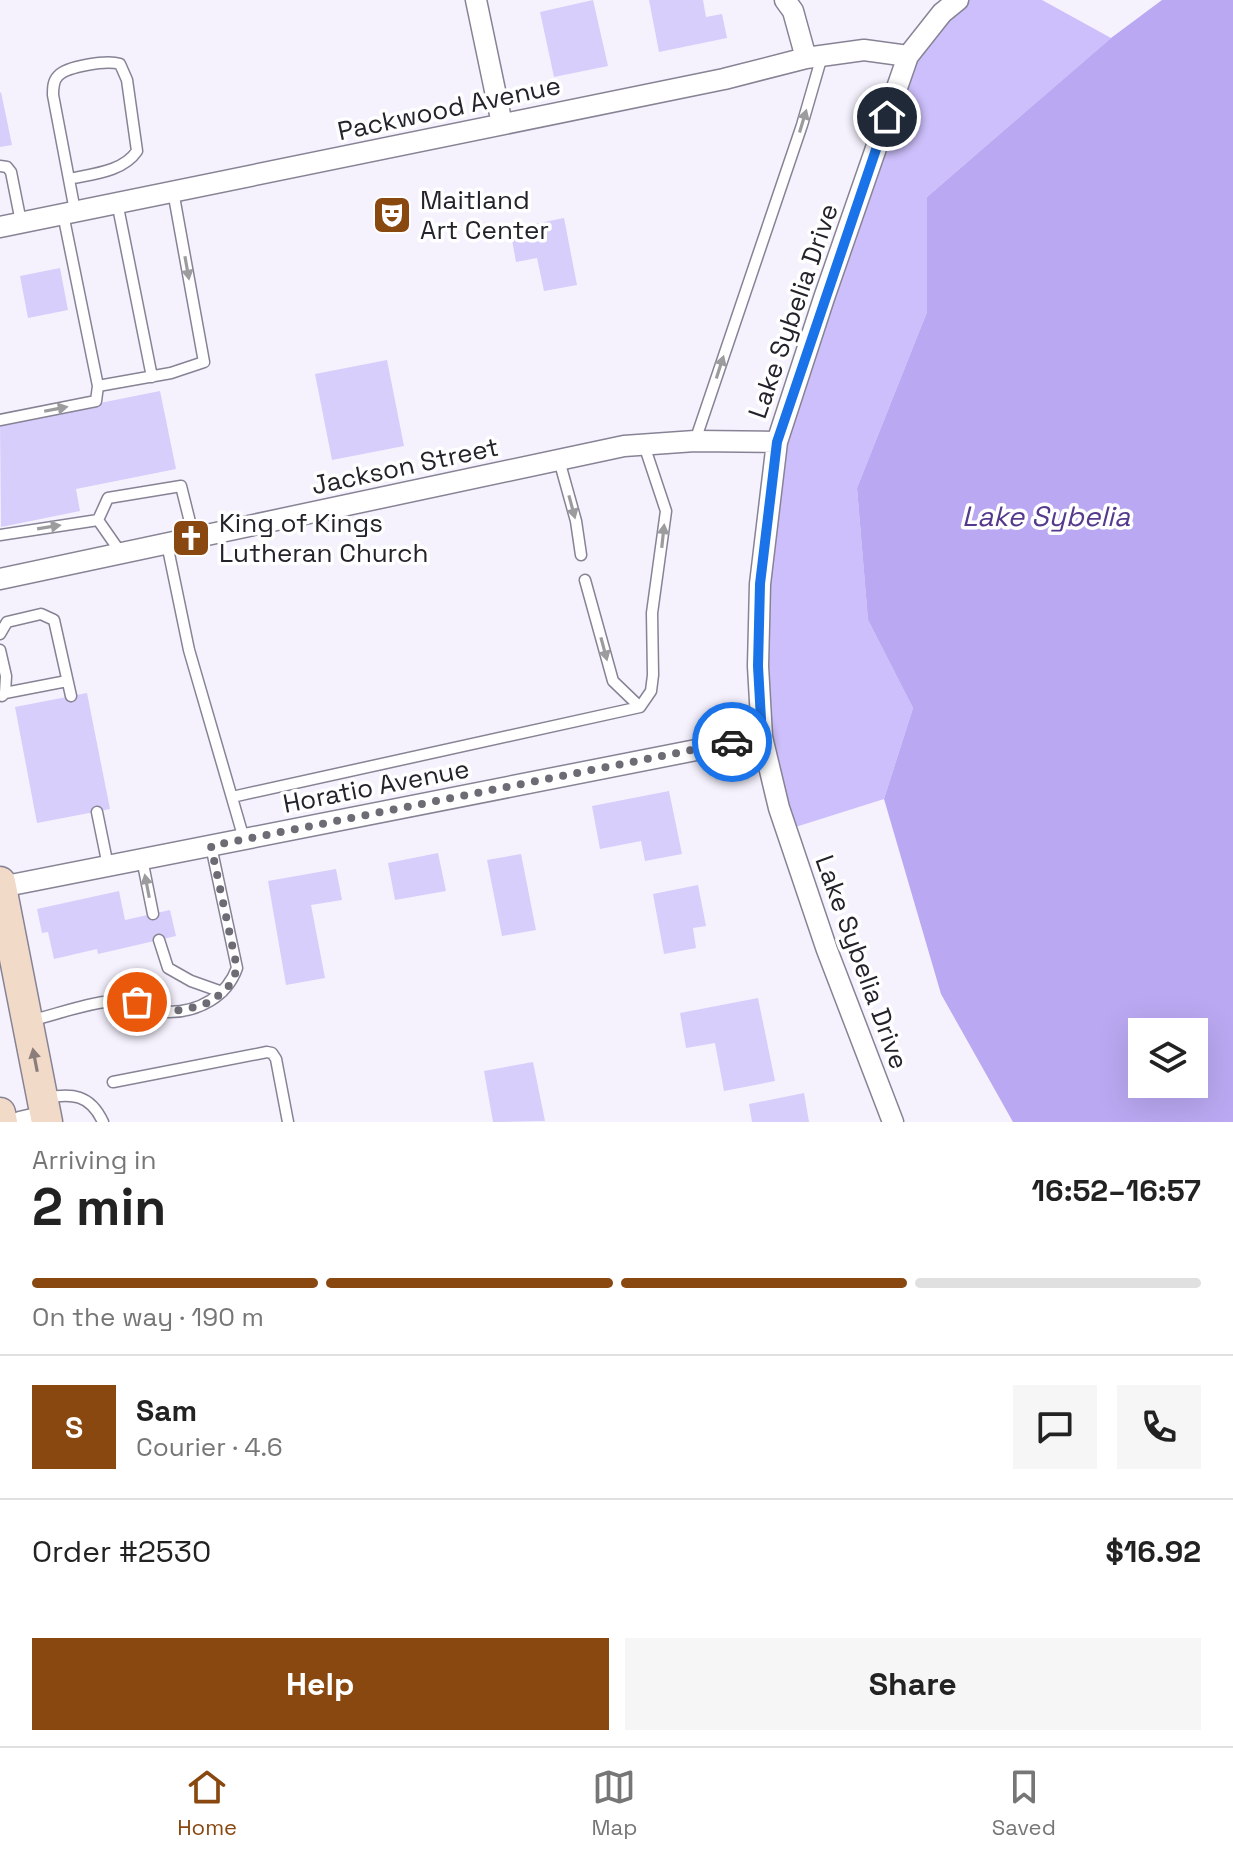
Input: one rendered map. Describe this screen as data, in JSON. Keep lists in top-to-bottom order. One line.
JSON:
{"streets":{"street":["Packwood Avenue","Lake Sybelia Drive","Jackson Street","Horatio Avenue"]},"crossings":[["Packwood Avenue","Lake Sybelia Drive"],["Lake Sybelia Drive","Jackson Street"],["Lake Sybelia Drive","Horatio Avenue"]],"water":["Lake Sybelia"],"places":{"theatre":["Maitland Art Center"],"church":["King of Kings Lutheran Church"]},"page":{"heading":["2 min","Arriving in","16:52–16:57"],"panel":["Sam","Courier · 4.6","Order #2530","$16.92"],"bar":"On the way · 190 m","round":"S","buttons":["Help","Share"],"tabs":["Home","Map","Saved"]}}
